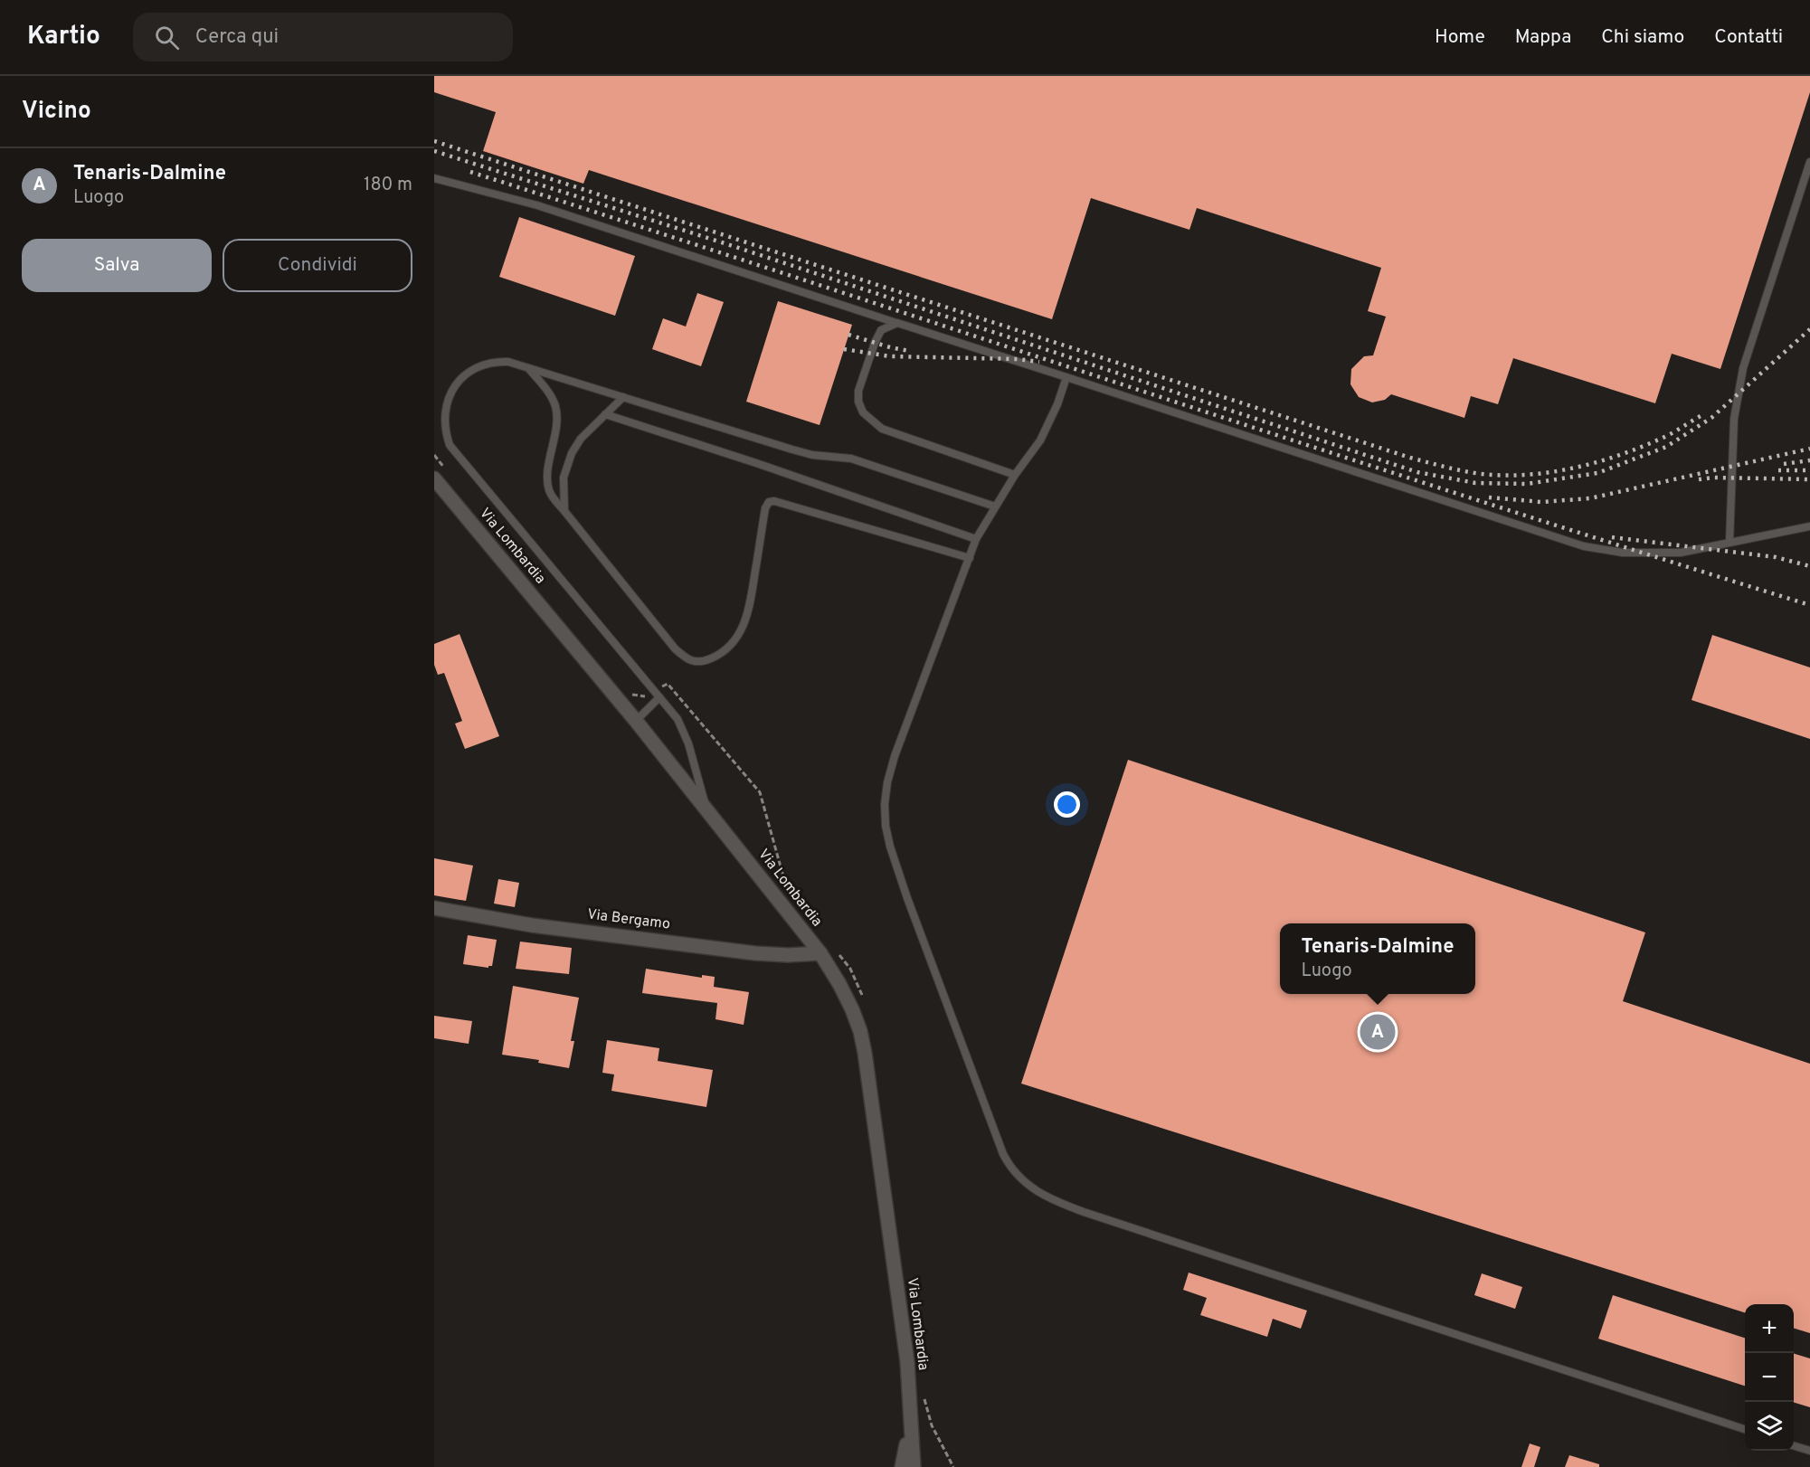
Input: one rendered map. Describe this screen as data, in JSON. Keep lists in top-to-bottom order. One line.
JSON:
{"streets":{"street":["Via Lombardia","Via Bergamo"]},"crossings":[["Via Lombardia","Via Bergamo"]],"page":{"header":"Kartio","search":"Cerca qui","nav":["Home","Mappa","Chi siamo","Contatti"],"heading":"Vicino","list":[{"mark":"A","name":"Tenaris-Dalmine","note":"Luogo","value":"180 m"}],"buttons":["Salva","Condividi"],"popup":["Tenaris-Dalmine","Luogo"],"pins":"A","map_buttons":["+","−"]}}
